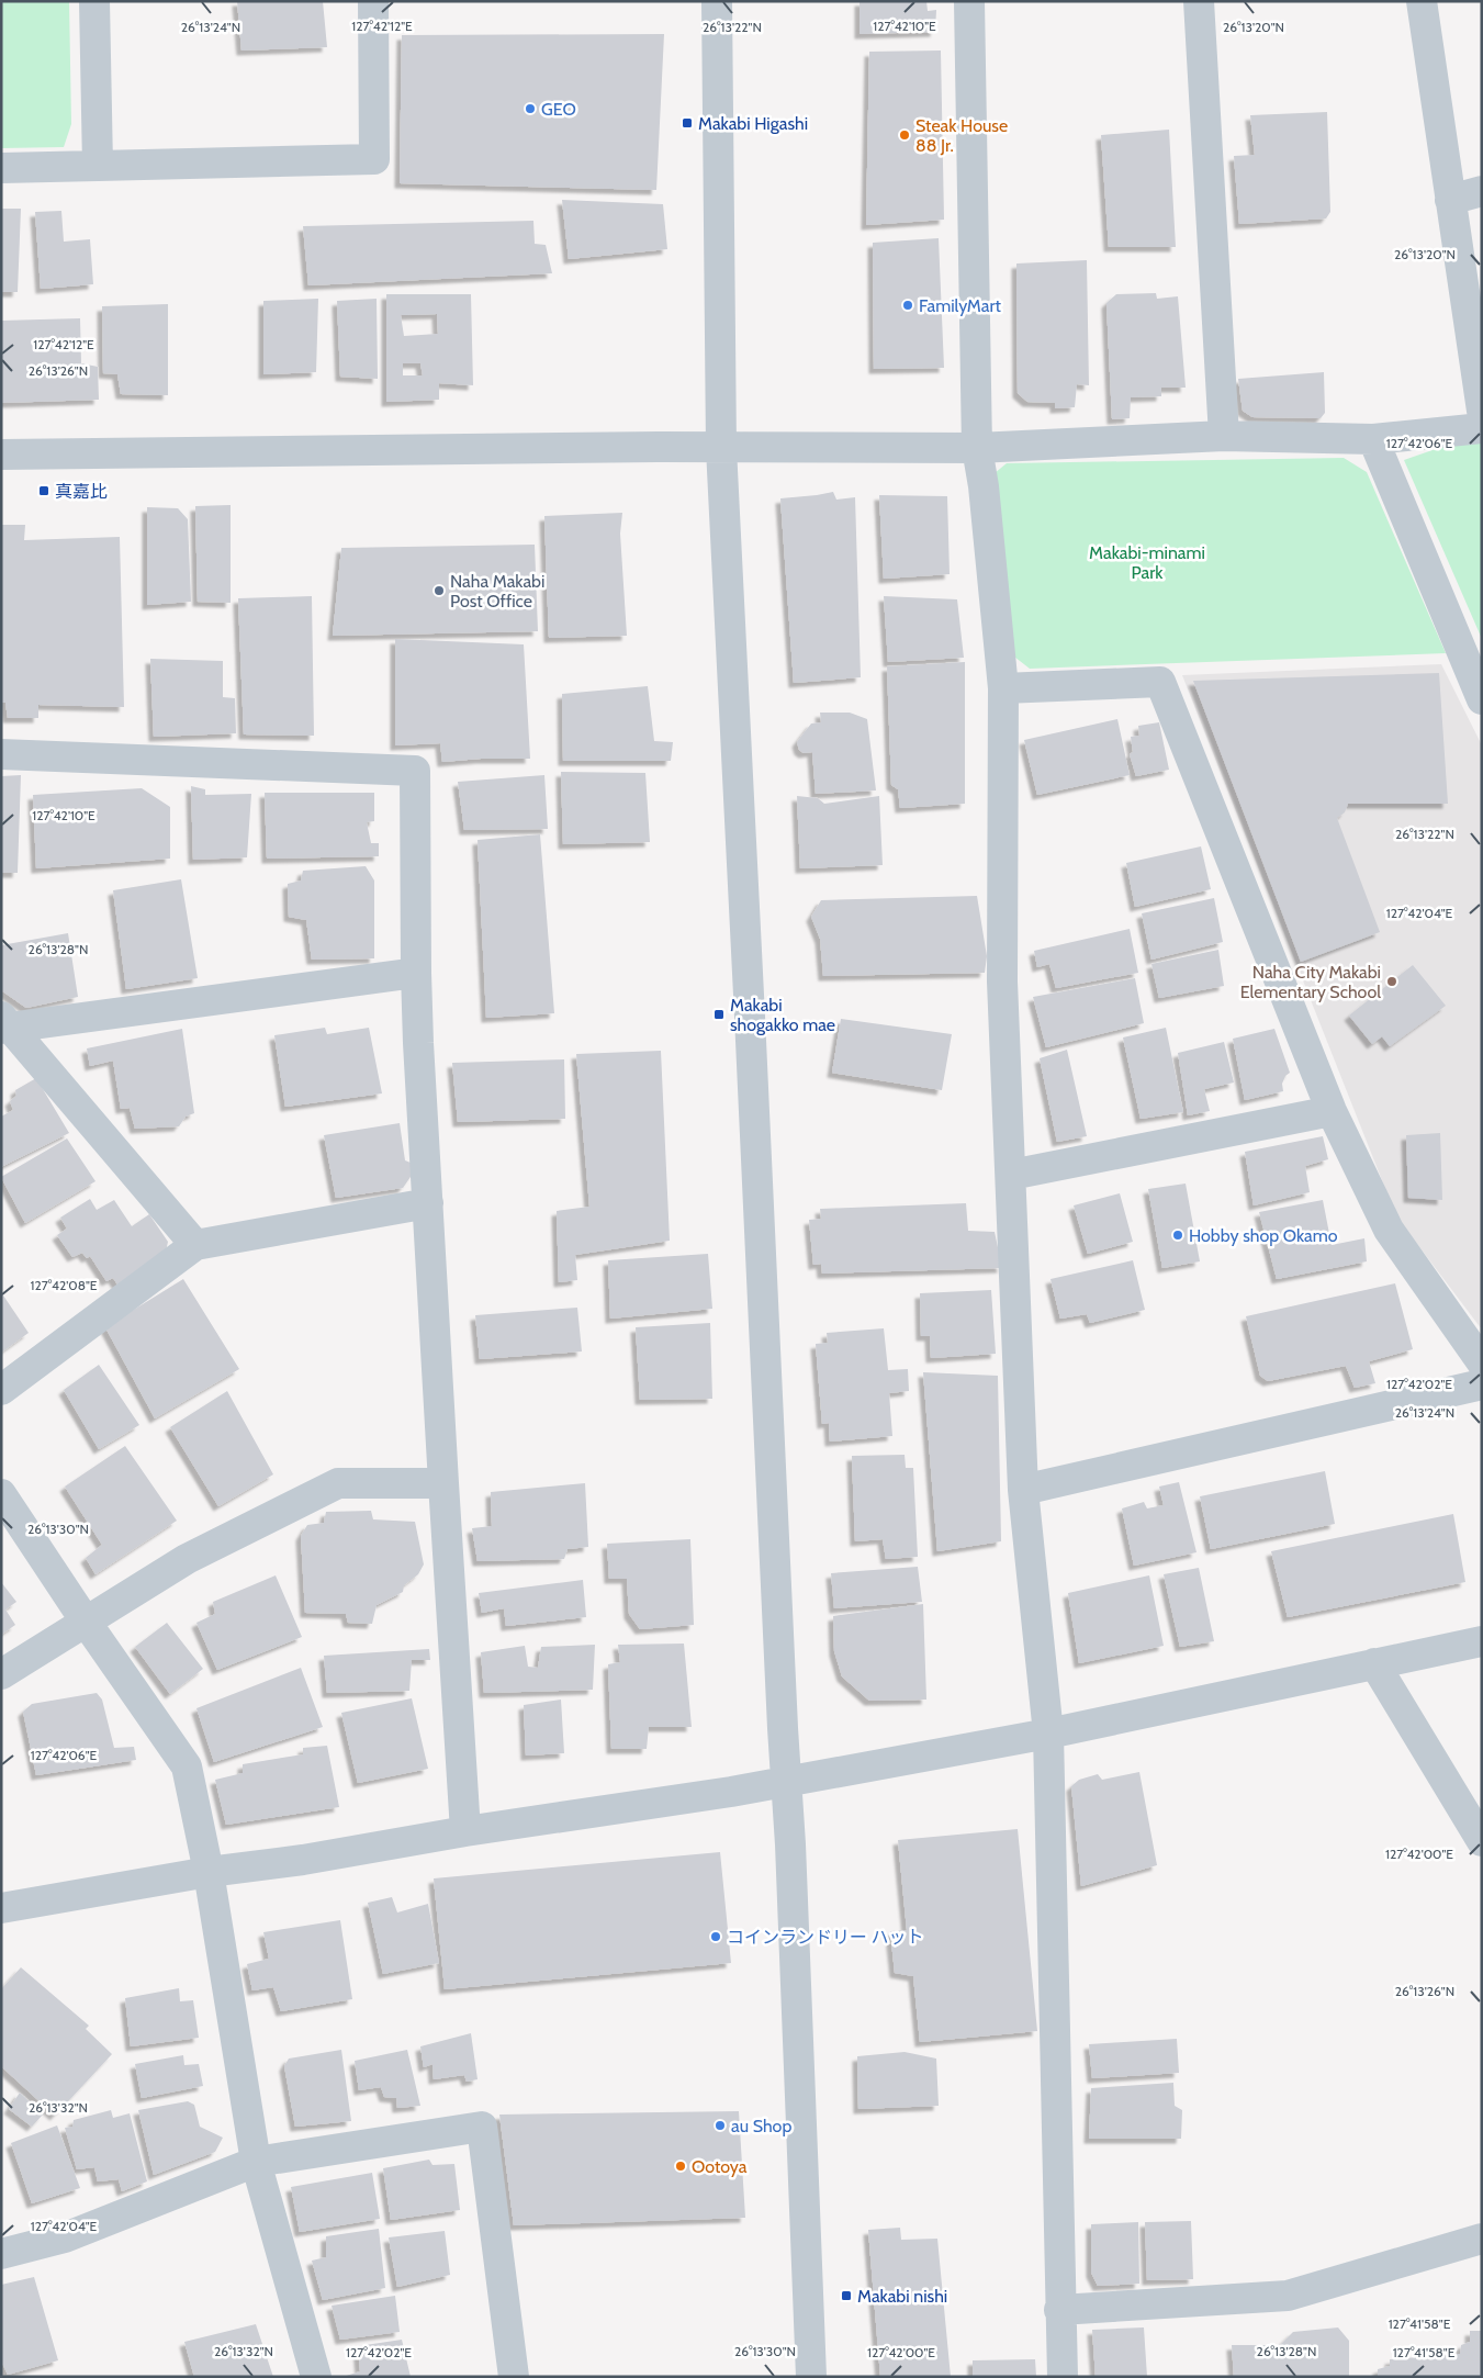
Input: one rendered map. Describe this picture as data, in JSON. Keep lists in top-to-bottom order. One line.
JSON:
{"parks":["Makabi-minami Park"],"places":{"other":["GEO","Steak House 88 Jr.","FamilyMart","Naha Makabi Post Office","Naha City Makabi Elementary School","Hobby shop Okamo","コインランドリー ハット","au Shop","Ootoya"],"transit":["Makabi Higashi","真嘉比","Makabi shogakko mae","Makabi nishi"]},"coordinates":["127°42'12\"E","127°42'10\"E","26°13'24\"N","26°13'22\"N","26°13'20\"N","26°13'26\"N","127°42'06\"E","127°42'04\"E","26°13'28\"N","127°42'08\"E","127°42'02\"E","26°13'30\"N","127°42'00\"E","26°13'32\"N","127°41'58\"E"]}
